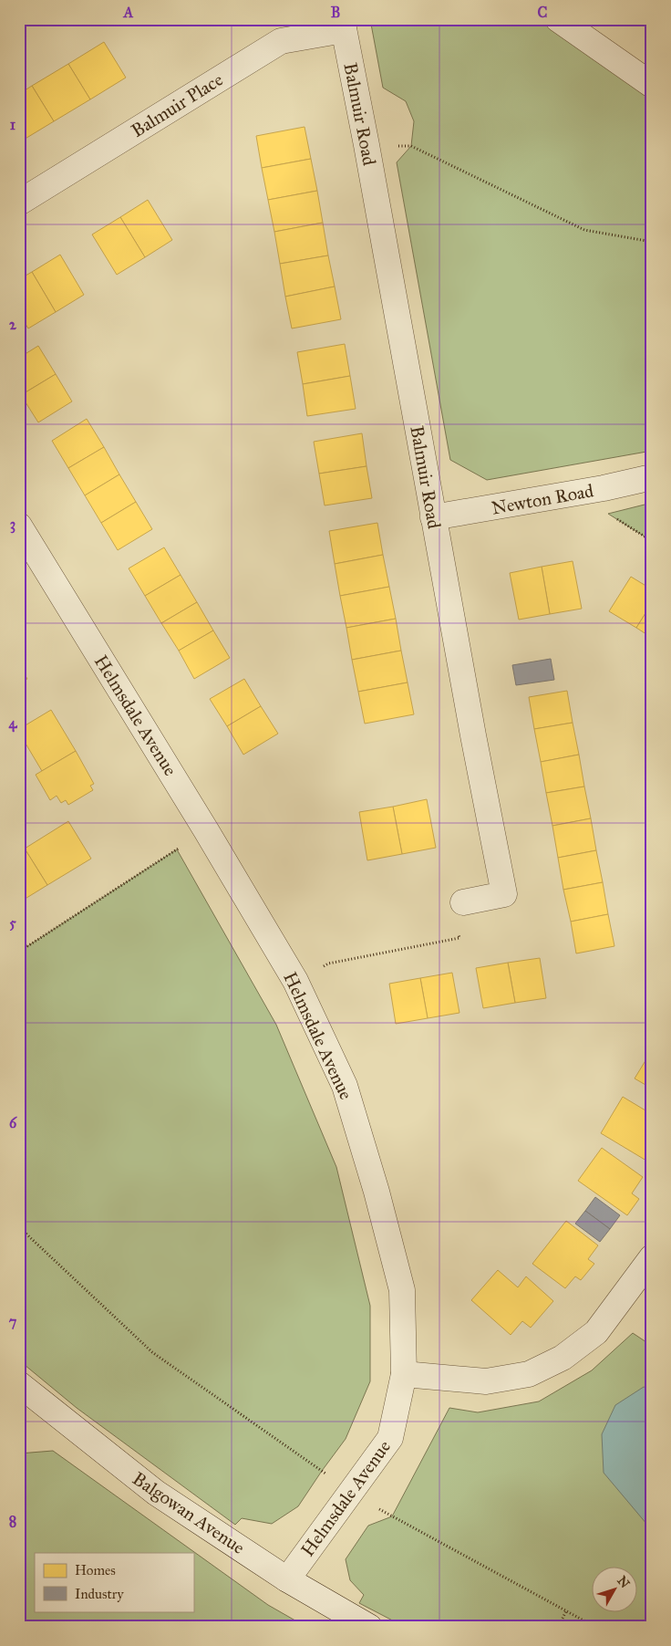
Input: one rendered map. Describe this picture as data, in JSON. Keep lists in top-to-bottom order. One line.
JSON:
{"streets":{"street":["Balmuir Place","Balmuir Road","Newton Road","Helmsdale Avenue","Balgowan Avenue"]},"crossings":[["Balmuir Place","Balmuir Road"],["Balmuir Road","Newton Road"],["Helmsdale Avenue","Balgowan Avenue"]],"legend":["Homes","Industry"],"north":"top right","grid":{"columns":["A","B","C"],"rows":["1","2","3","4","5","6","7","8"]}}
